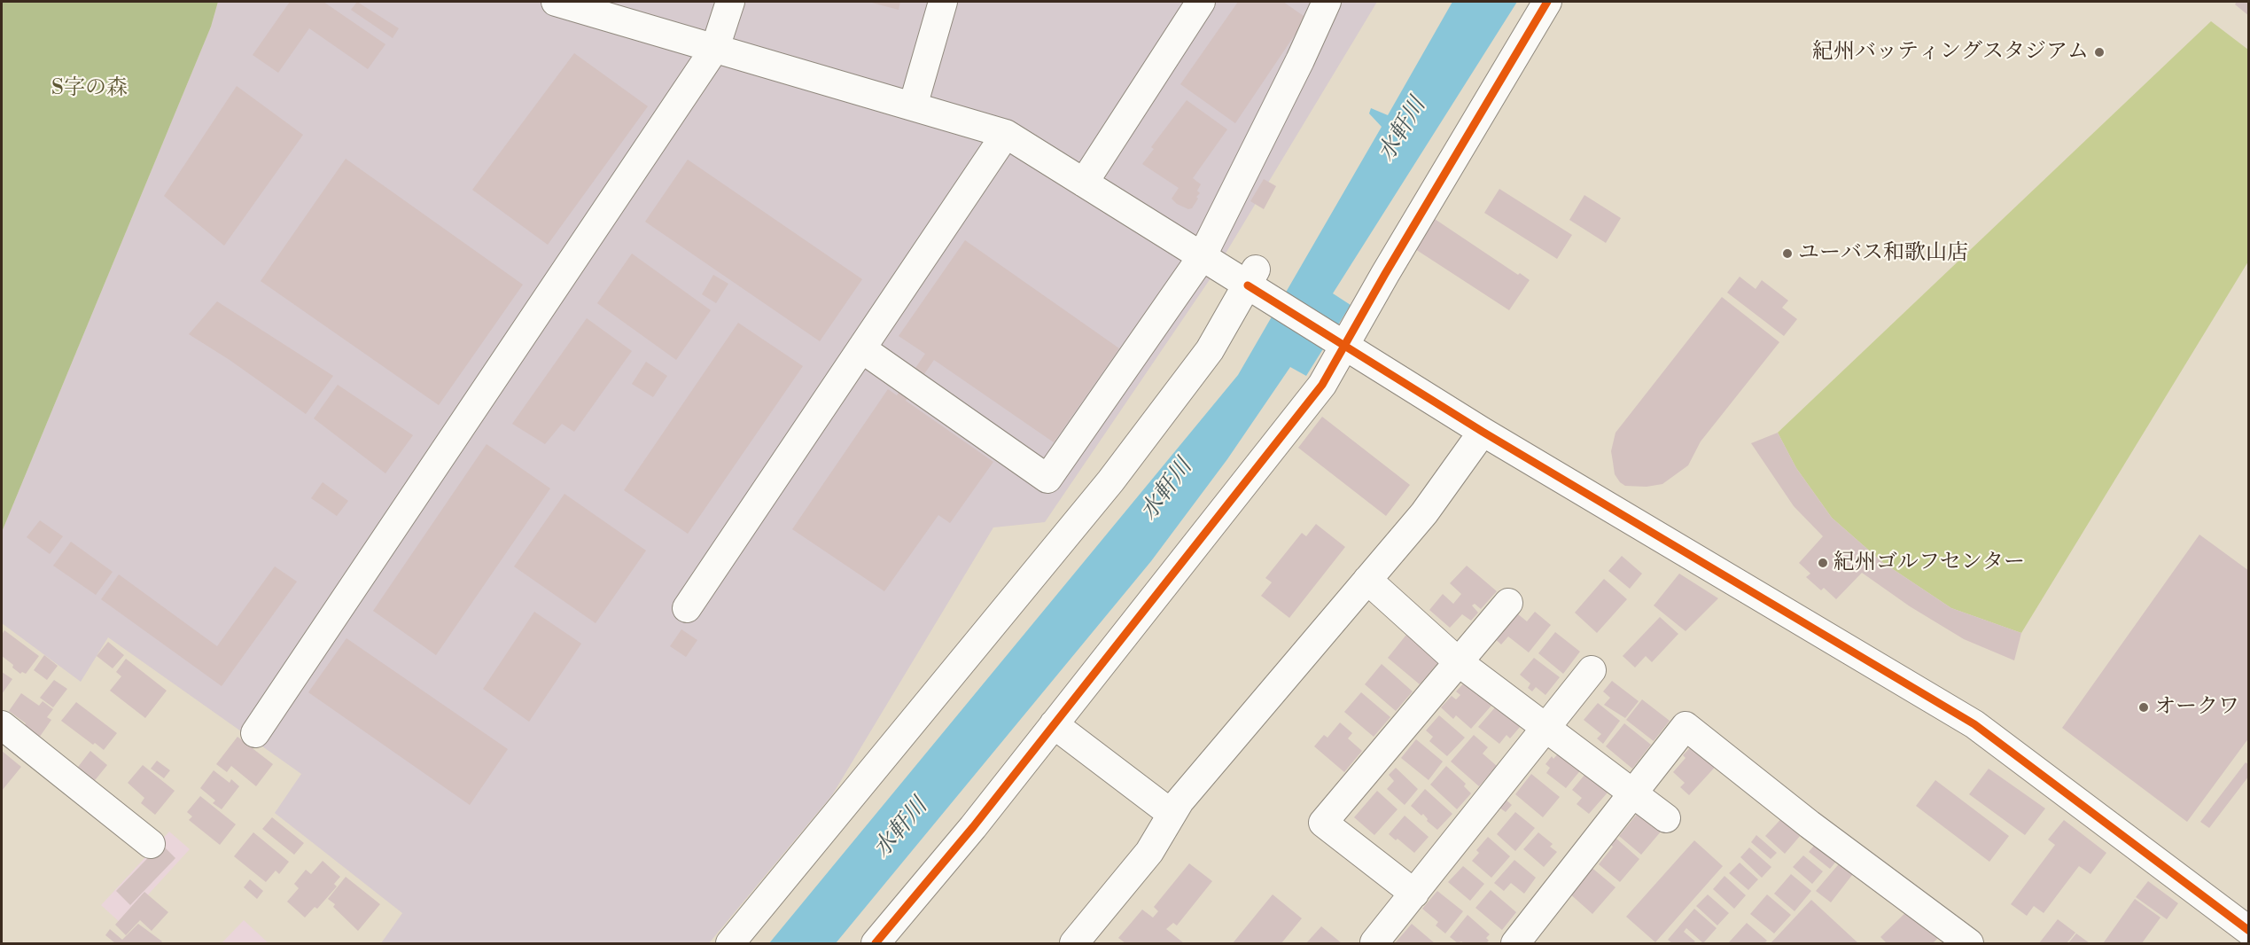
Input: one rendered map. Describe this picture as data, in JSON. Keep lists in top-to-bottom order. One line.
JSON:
{"water":["水軒川"],"parks":["S字の森"],"places":["紀州バッティングスタジアム","ユーバス和歌山店","紀州ゴルフセンター","オークワ"]}
